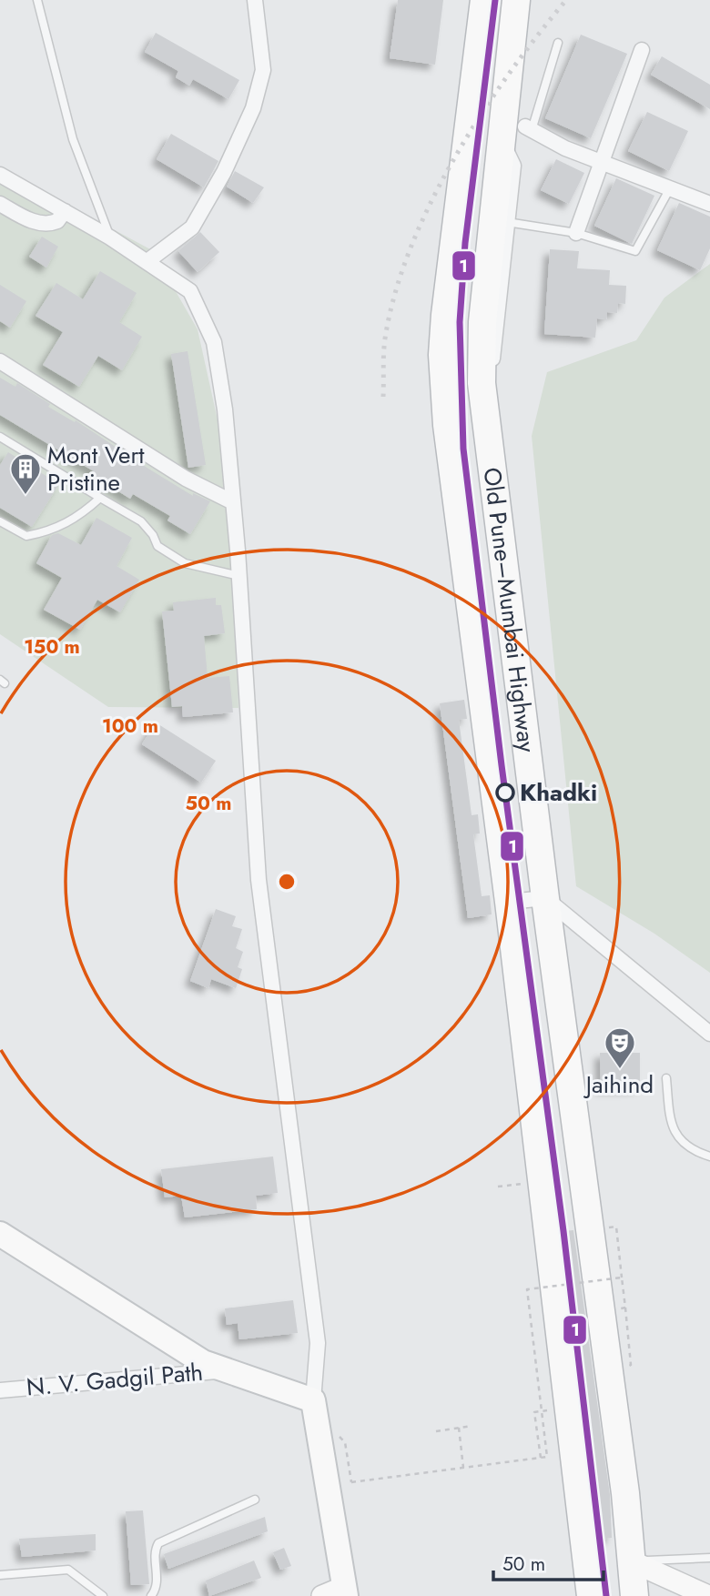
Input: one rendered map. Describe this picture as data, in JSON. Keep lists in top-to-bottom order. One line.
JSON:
{"streets":{"highway":["Old Pune–Mumbai Highway"],"street":["N. V. Gadgil Path"]},"places":{"building":["Mont Vert Pristine"],"other":["Khadki"],"theatre":["Jaihind"]},"lines":["transit line 1"],"scale_bar":"50 m","rings":["150 m","100 m","50 m"]}
